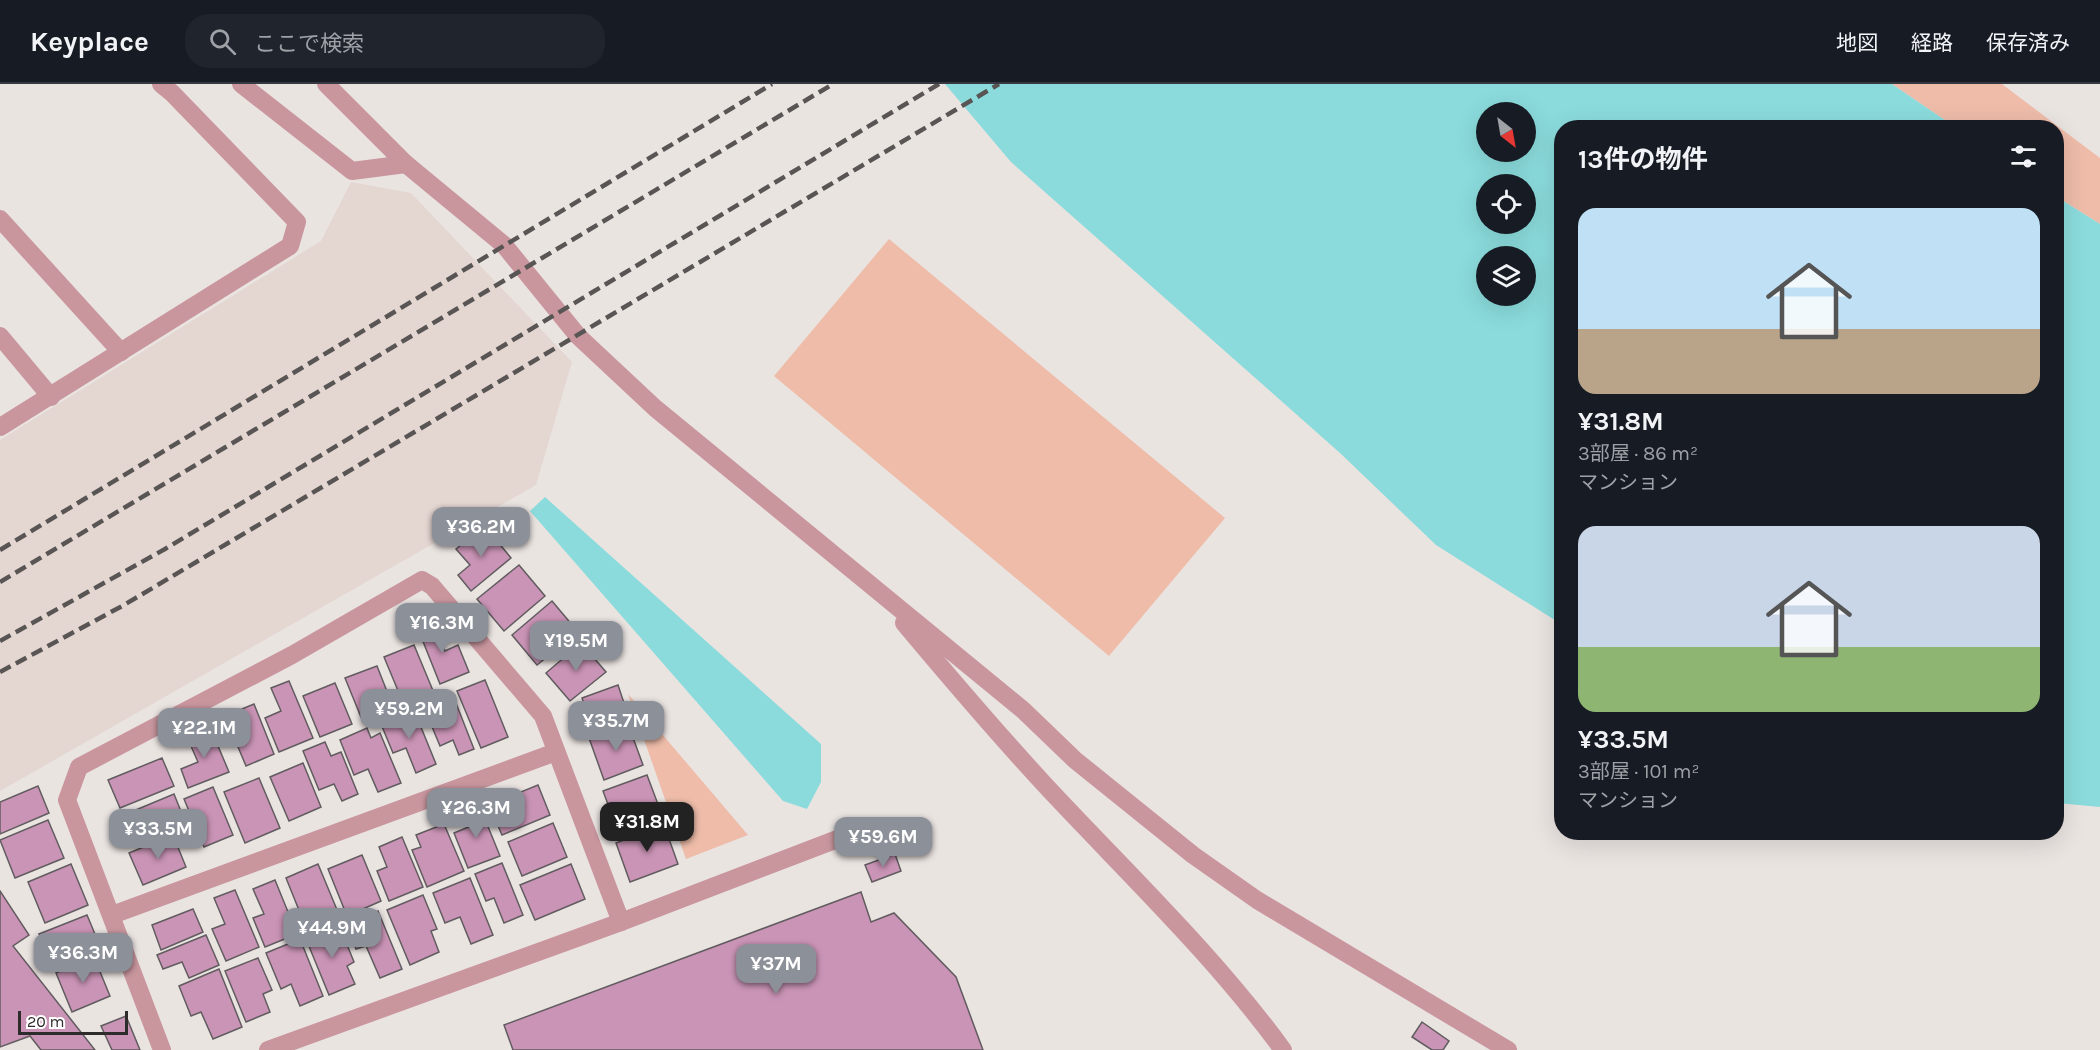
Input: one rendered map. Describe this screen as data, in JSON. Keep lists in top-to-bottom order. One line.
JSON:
{"scale_bar":"20 m","north":"bottom right","page":{"header":"Keyplace","search":"ここで検索","nav":["地図","経路","保存済み"],"heading":"13件の物件","list":[{"name":"¥31.8M","note":"3部屋 · 86 m² · マンション"},{"name":"¥33.5M","note":"3部屋 · 101 m² · マンション"}],"price":["¥36.2M","¥16.3M","¥19.5M","¥59.2M","¥35.7M","¥22.1M","¥26.3M","¥31.8M","¥33.5M","¥59.6M","¥44.9M","¥36.3M","¥37M"],"scale":"20 m"}}
